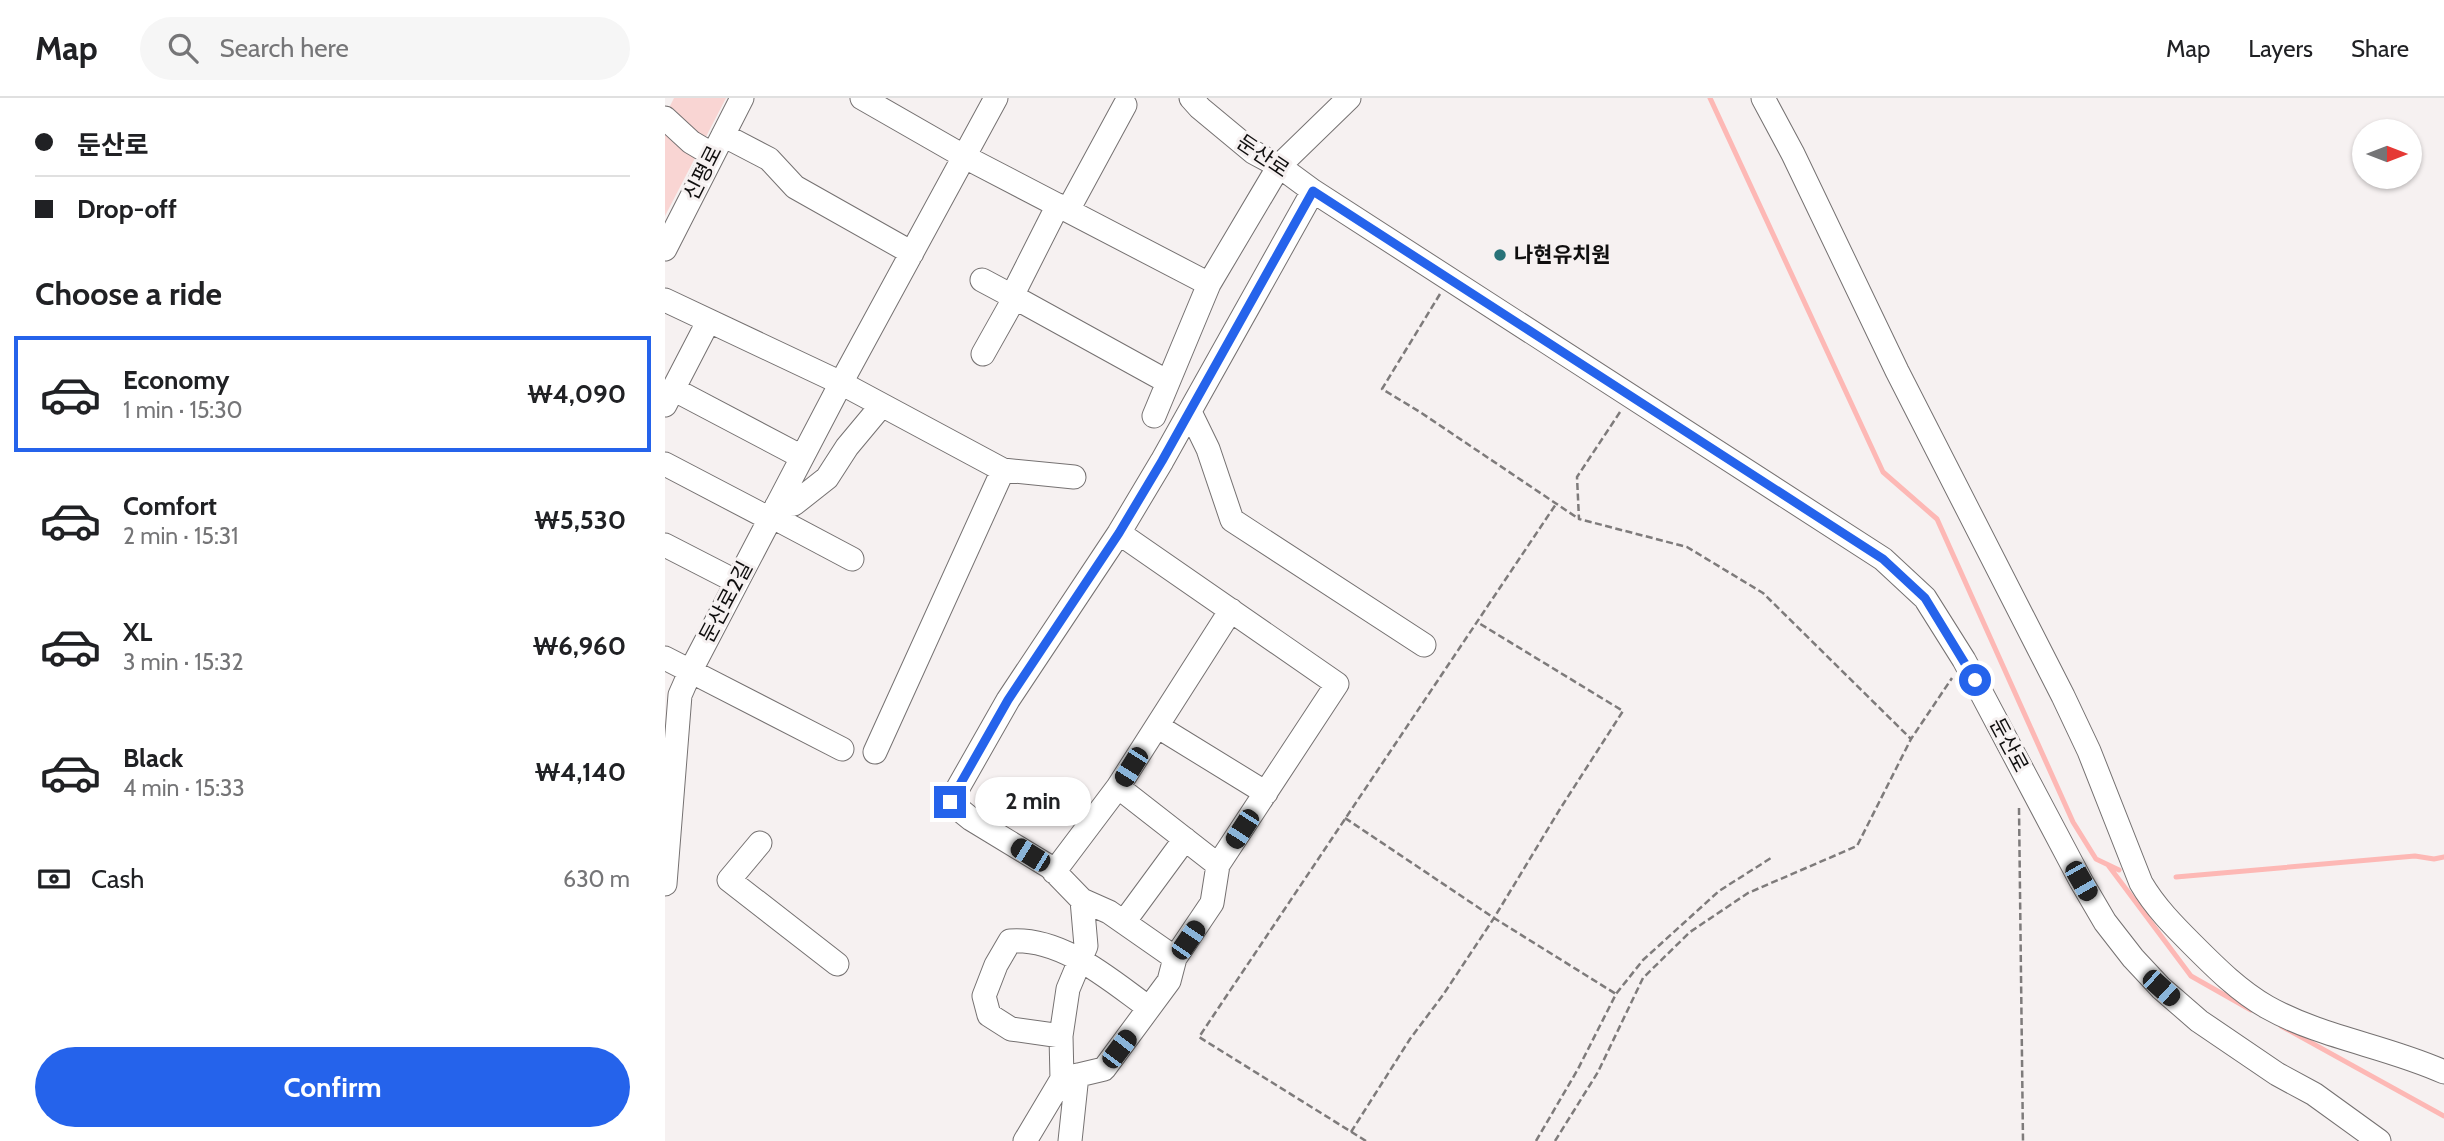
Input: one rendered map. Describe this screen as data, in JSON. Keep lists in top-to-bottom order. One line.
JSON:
{"streets":{"street":["둔산로","신평로","둔산로2길"]},"places":["나현유치원"],"north":"right","page":{"header":"Map","search":"Search here","nav":["Map","Layers","Share"],"banner":["둔산로","Drop-off"],"heading":"Choose a ride","list":[{"name":"Economy","note":"1 min · 15:30","value":"₩4,090"},{"name":"Comfort","note":"2 min · 15:31","value":"₩5,530"},{"name":"XL","note":"3 min · 15:32","value":"₩6,960"},{"name":"Black","note":"4 min · 15:33","value":"₩4,140"}],"bubble":"2 min","pay":["Cash","630 m"],"buttons":"Confirm"}}
